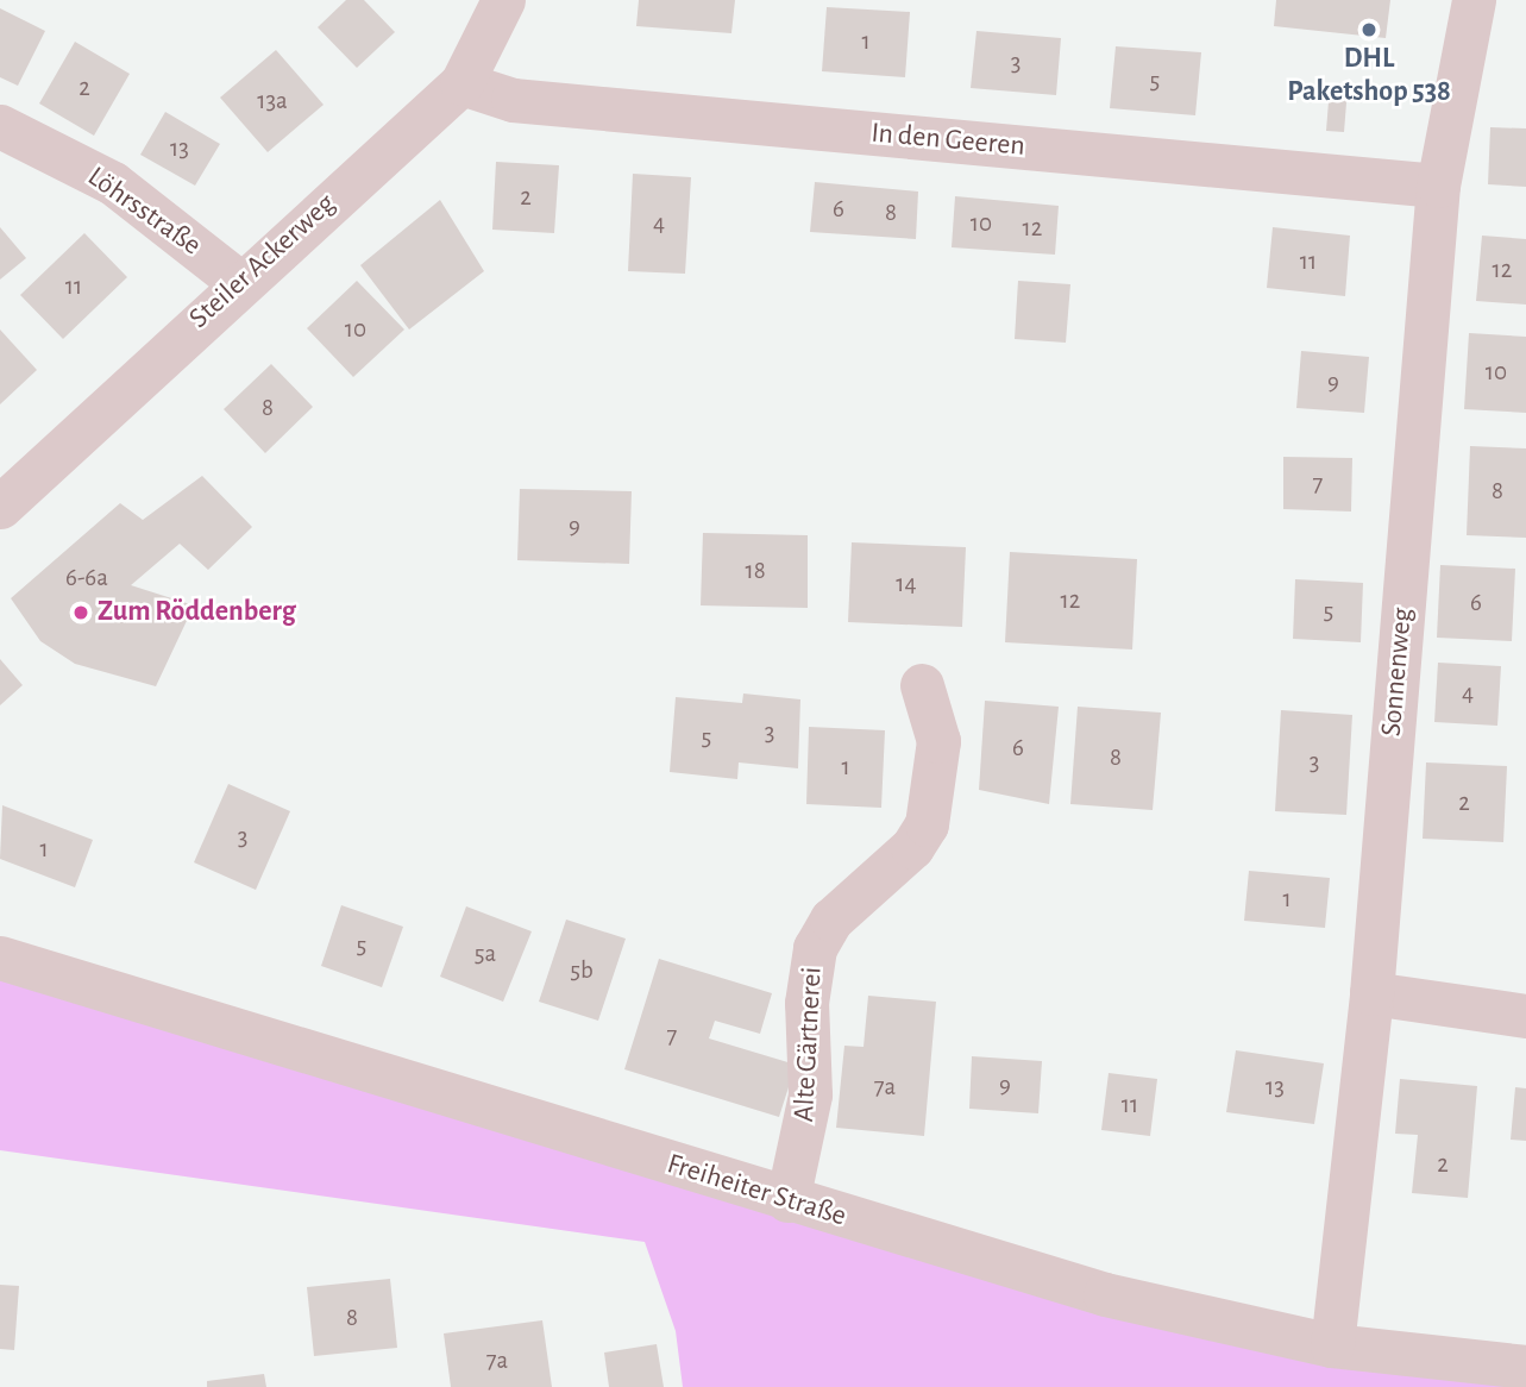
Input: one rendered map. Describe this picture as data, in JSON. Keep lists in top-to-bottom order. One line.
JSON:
{"streets":{"street":["In den Geeren","Löhrsstraße","Steiler Ackerweg","Sonnenweg","Alte Gärtnerei","Freiheiter Straße"]},"crossings":[["In den Geeren","Steiler Ackerweg"],["In den Geeren","Sonnenweg"],["Löhrsstraße","Steiler Ackerweg"],["Sonnenweg","Freiheiter Straße"],["Alte Gärtnerei","Freiheiter Straße"]],"places":["DHL Paketshop 538","Zum Röddenberg"],"house_numbers":["1","3","5","2","13a","13","2","6","8","4","10","12","11","12","11","10","10","9","8","7","8","9","18","6-6a","14","12","6","5","4","3","5","6","8","3","1","2","3","1","1","5","5a","5b","7","9","7a","13","11","2","8","7a"]}
